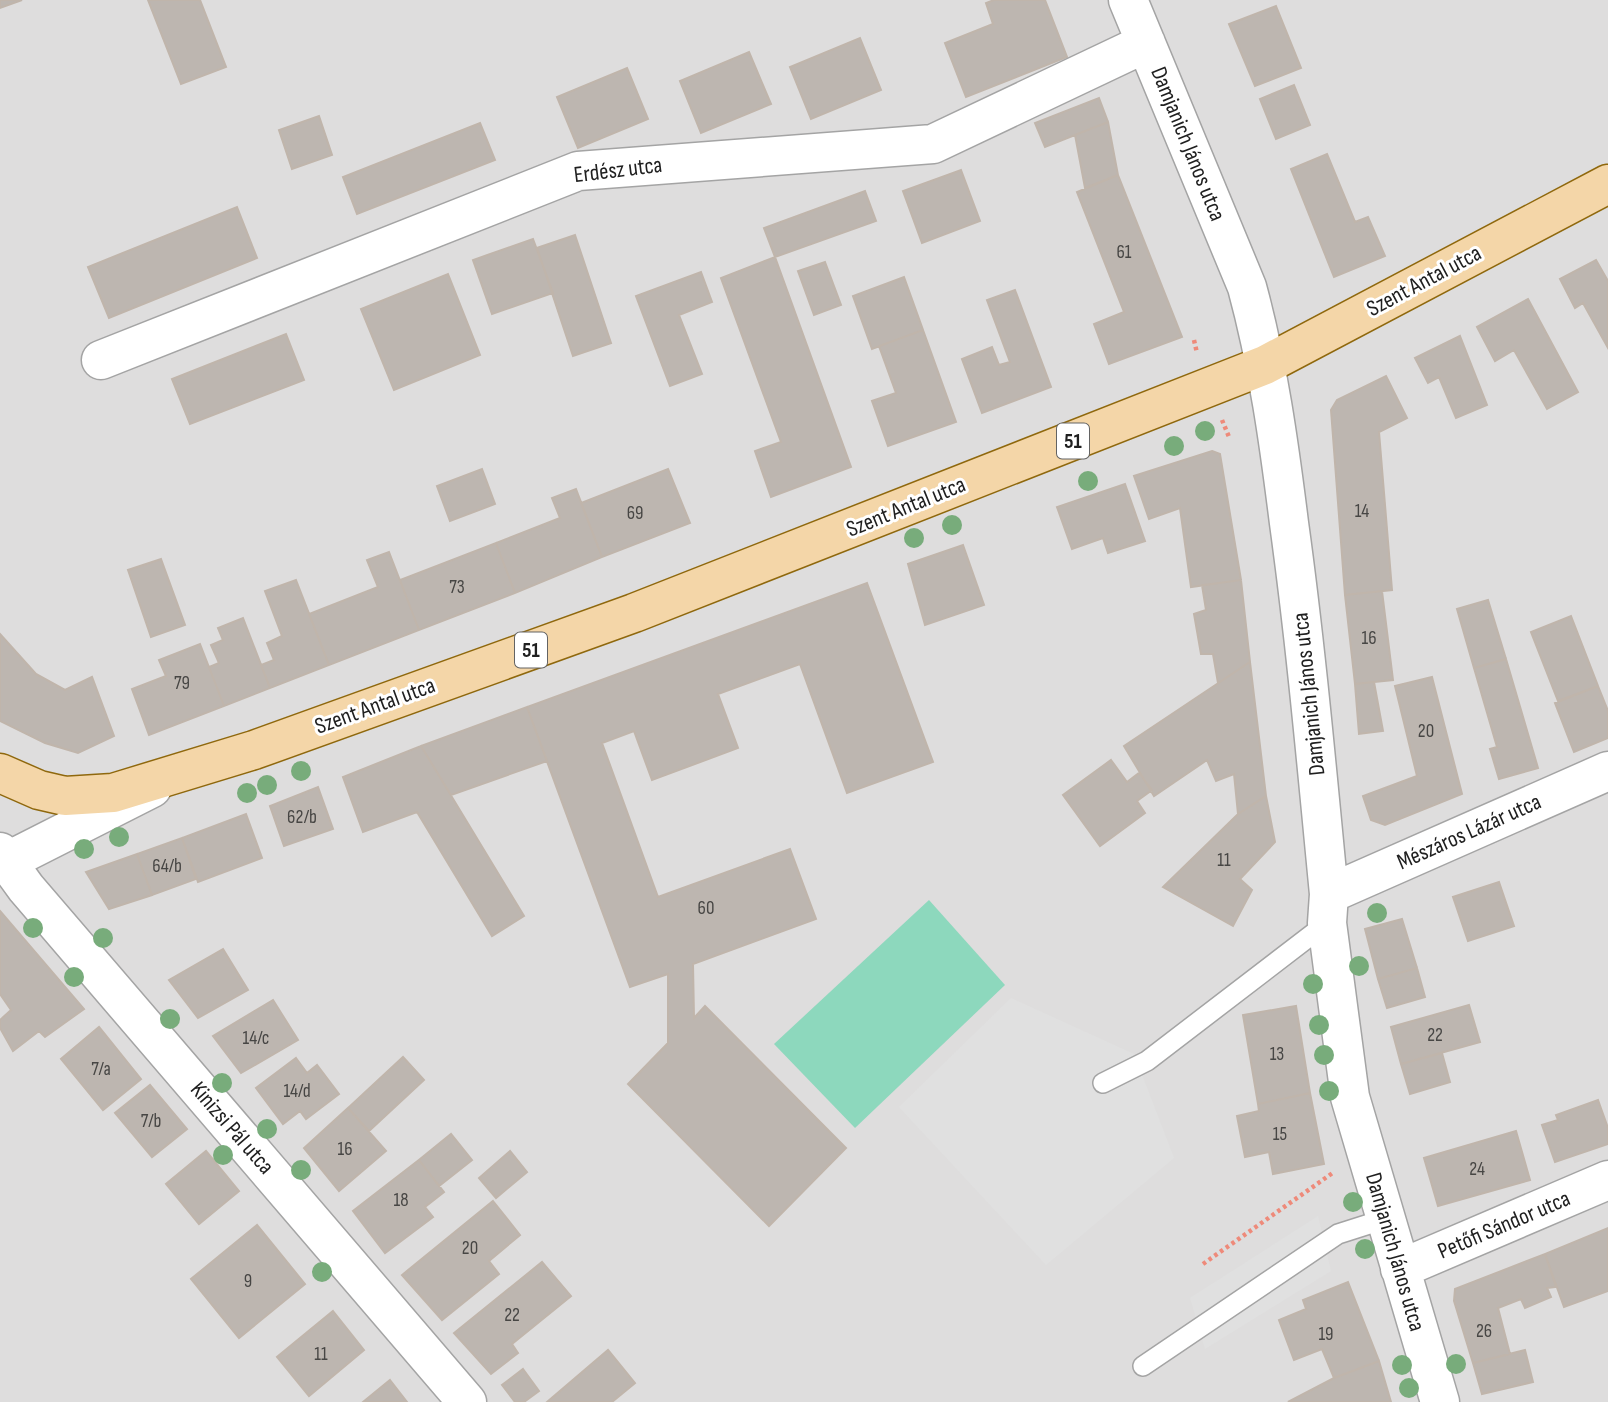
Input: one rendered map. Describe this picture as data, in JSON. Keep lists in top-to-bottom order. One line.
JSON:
{"streets":{"main road":["Szent Antal utca","51"],"street":["Damjanich János utca","Erdész utca","Mészáros Lázár utca","Kinizsi Pál utca","Petőfi Sándor utca"]},"crossings":[["Damjanich János utca","Erdész utca"],["Damjanich János utca","Szent Antal utca"],["Damjanich János utca","Mészáros Lázár utca"],["Damjanich János utca","Petőfi Sándor utca"],["Szent Antal utca","Kinizsi Pál utca"]],"house_numbers":["61","14","69","73","16","79","20","62/b","11","64/b","60","22","14/c","13","7/a","14/d","7/b","15","16","24","18","20","9","22","26","19","11"]}
